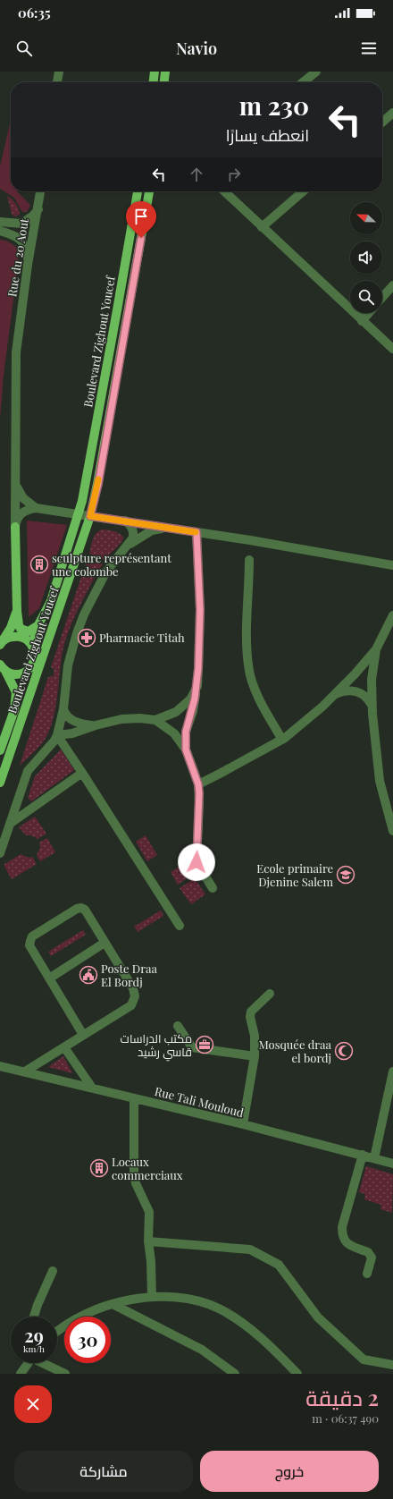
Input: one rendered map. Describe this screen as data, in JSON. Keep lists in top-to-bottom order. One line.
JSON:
{"streets":{"main road":["Boulevard Zighout Youcef"],"street":["Rue du 20 Aout","Rue Tali Mouloud"]},"places":{"building":["sculpture représentant une colombe","Locaux commerciaux"],"pharmacy":["Pharmacie Titah"],"school or university":["Ecole primaire Djenine Salem"],"public building":["Poste Draa El Bordj"],"office":["مكتب الدراسات قاسي رشيد"],"mosque":["Mosquée draa el bordj"]},"north":"left","page":{"status":"06:35","header":"Navio","turn":["230 m","انعطف يسارًا"],"speed":"29 km/h","limit":"30","heading":["2 دقيقة","490 m · 06:37"],"buttons":["خروج","مشاركة"]}}
